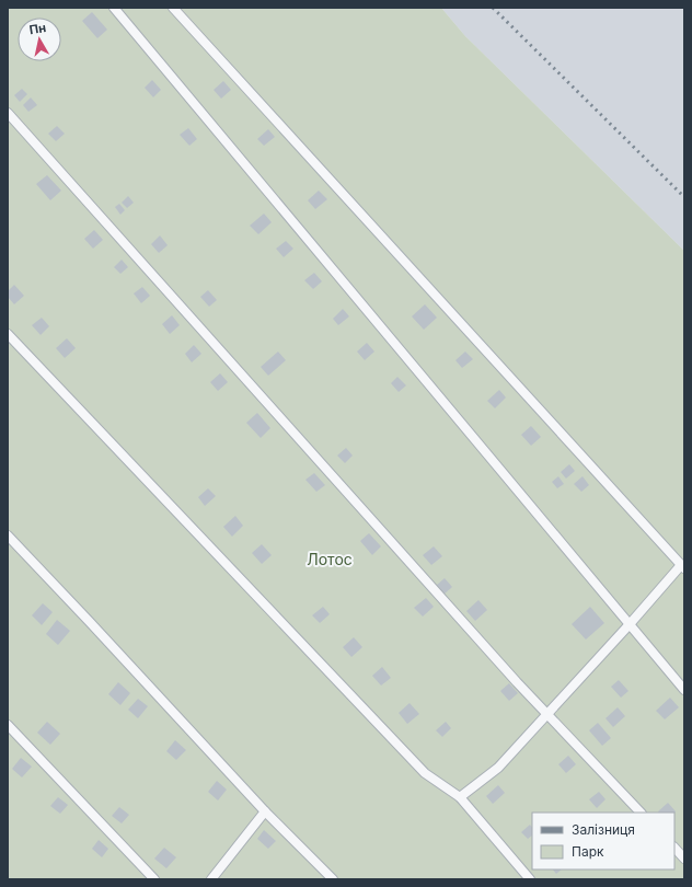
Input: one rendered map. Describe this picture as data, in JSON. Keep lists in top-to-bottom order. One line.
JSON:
{"parks":["Лотос"],"legend":["Залізниця","Парк"],"north":"top"}
